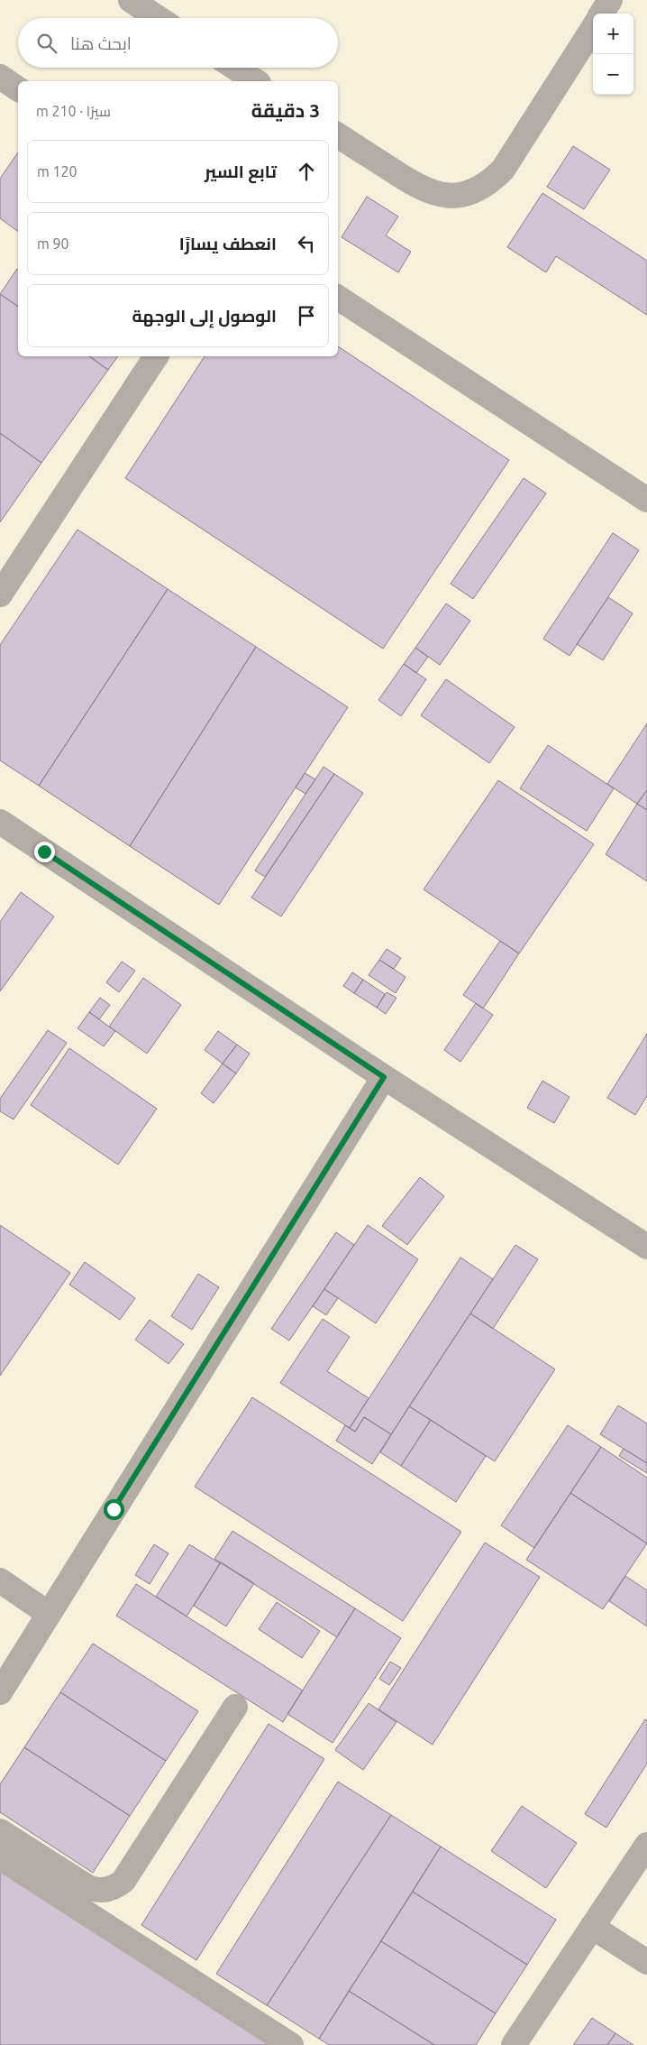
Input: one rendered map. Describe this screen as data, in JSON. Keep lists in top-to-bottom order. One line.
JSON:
{"page":{"map_buttons":["+","−"],"search":"ابحث هنا","heading":["3 دقيقة","سيرًا · 210 m"],"list":[["تابع السير","120 m"],["انعطف يسارًا","90 m"],"الوصول إلى الوجهة"]}}
